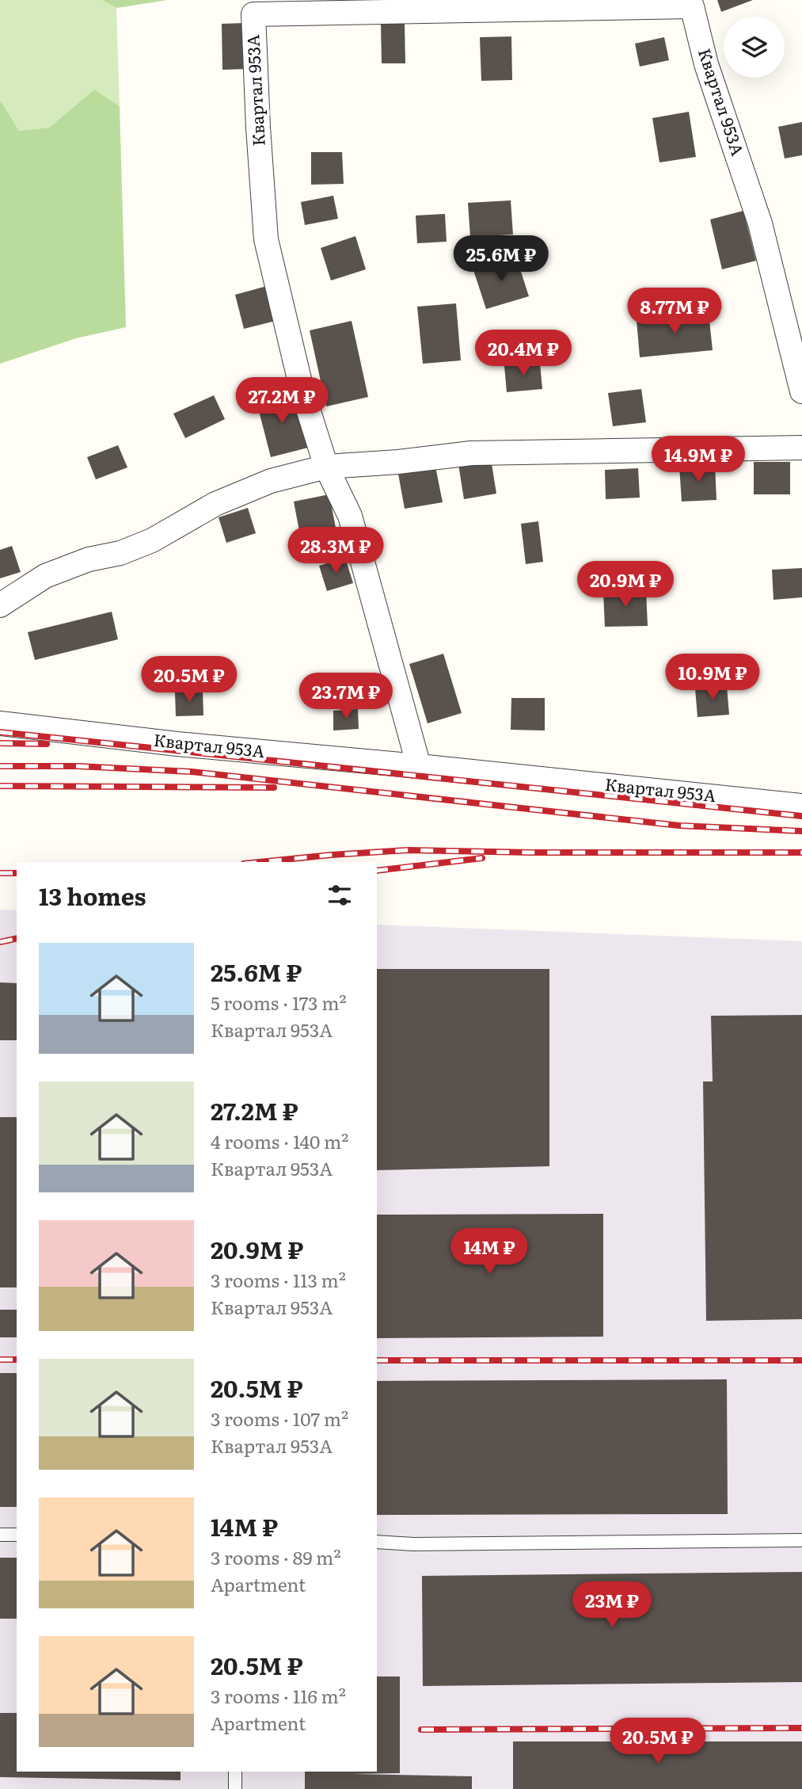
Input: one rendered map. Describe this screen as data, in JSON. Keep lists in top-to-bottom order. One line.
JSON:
{"streets":{"street":["Квартал 953А"]},"page":{"price":["25.6M ₽","8.77M ₽","20.4M ₽","27.2M ₽","14.9M ₽","28.3M ₽","20.9M ₽","10.9M ₽","20.5M ₽","23.7M ₽","14M ₽","23M ₽","20.5M ₽"],"heading":"13 homes","list":[{"name":"25.6M ₽","note":"5 rooms · 173 m² · Квартал 953А"},{"name":"27.2M ₽","note":"4 rooms · 140 m² · Квартал 953А"},{"name":"20.9M ₽","note":"3 rooms · 113 m² · Квартал 953А"},{"name":"20.5M ₽","note":"3 rooms · 107 m² · Квартал 953А"},{"name":"14M ₽","note":"3 rooms · 89 m² · Apartment"},{"name":"20.5M ₽","note":"3 rooms · 116 m² · Apartment"}]}}
